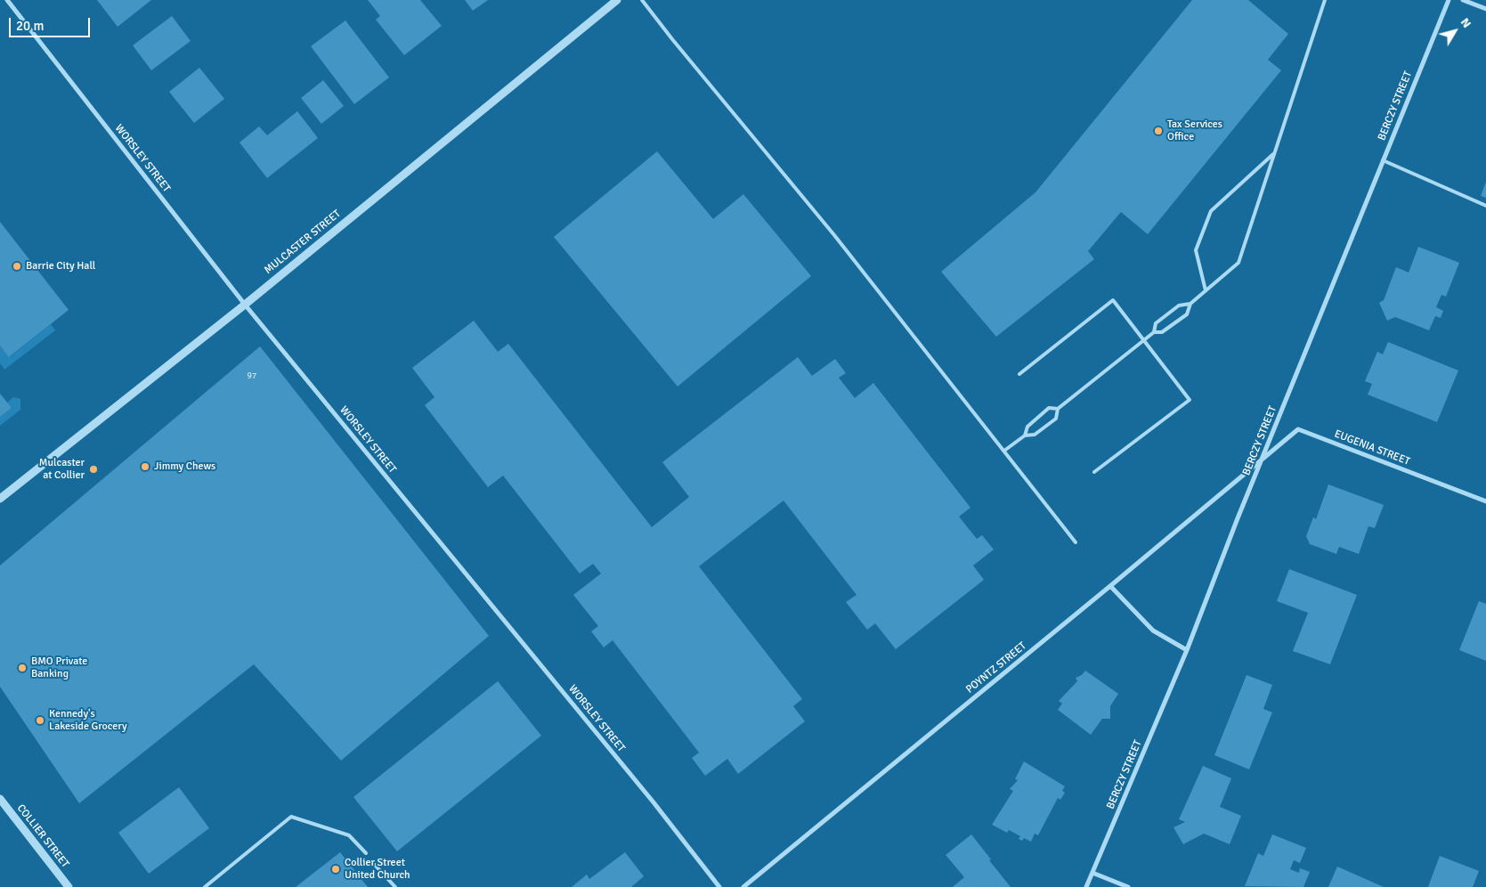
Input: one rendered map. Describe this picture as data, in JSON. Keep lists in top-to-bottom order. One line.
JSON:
{"streets":{"street":["BERCZY STREET","WORSLEY STREET","MULCASTER STREET","EUGENIA STREET","POYNTZ STREET","COLLIER STREET"]},"crossings":[["BERCZY STREET","EUGENIA STREET"],["BERCZY STREET","POYNTZ STREET"],["WORSLEY STREET","MULCASTER STREET"],["EUGENIA STREET","POYNTZ STREET"]],"places":["Tax Services Office","Barrie City Hall","Jimmy Chews","Mulcaster at Collier","BMO Private Banking","Kennedy's Lakeside Grocery","Collier Street United Church"],"house_numbers":["97"],"scale_bar":"20 m","north":"top right"}
